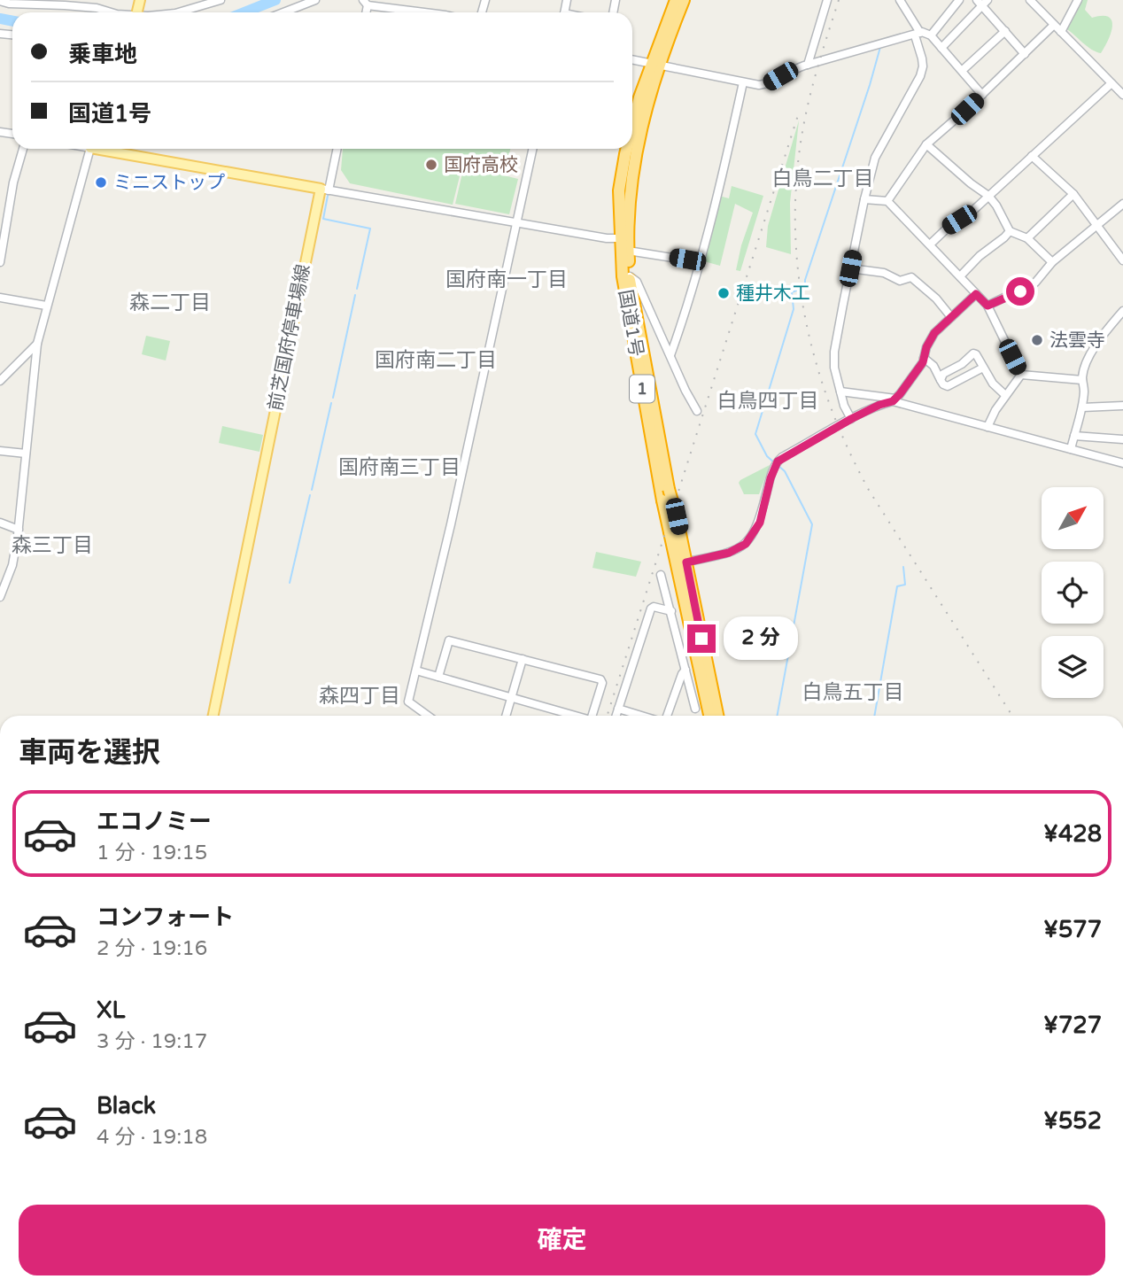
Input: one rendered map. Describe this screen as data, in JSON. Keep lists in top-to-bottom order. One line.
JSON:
{"streets":{"highway":["国道1号","1"],"main road":["前芝国府停車場線"]},"districts":["白鳥二丁目","国府南一丁目","森二丁目","国府南二丁目","白鳥四丁目","国府南三丁目","森三丁目","白鳥五丁目","森四丁目"],"places":["国府高校","ミニストップ","種井木工","法雲寺"],"north":"top right","page":{"banner":["乗車地","国道1号"],"bubble":"2 分","heading":"車両を選択","list":[{"name":"エコノミー","note":"1 分 · 19:15","value":"¥428"},{"name":"コンフォート","note":"2 分 · 19:16","value":"¥577"},{"name":"XL","note":"3 分 · 19:17","value":"¥727"},{"name":"Black","note":"4 分 · 19:18","value":"¥552"}],"buttons":"確定"}}
